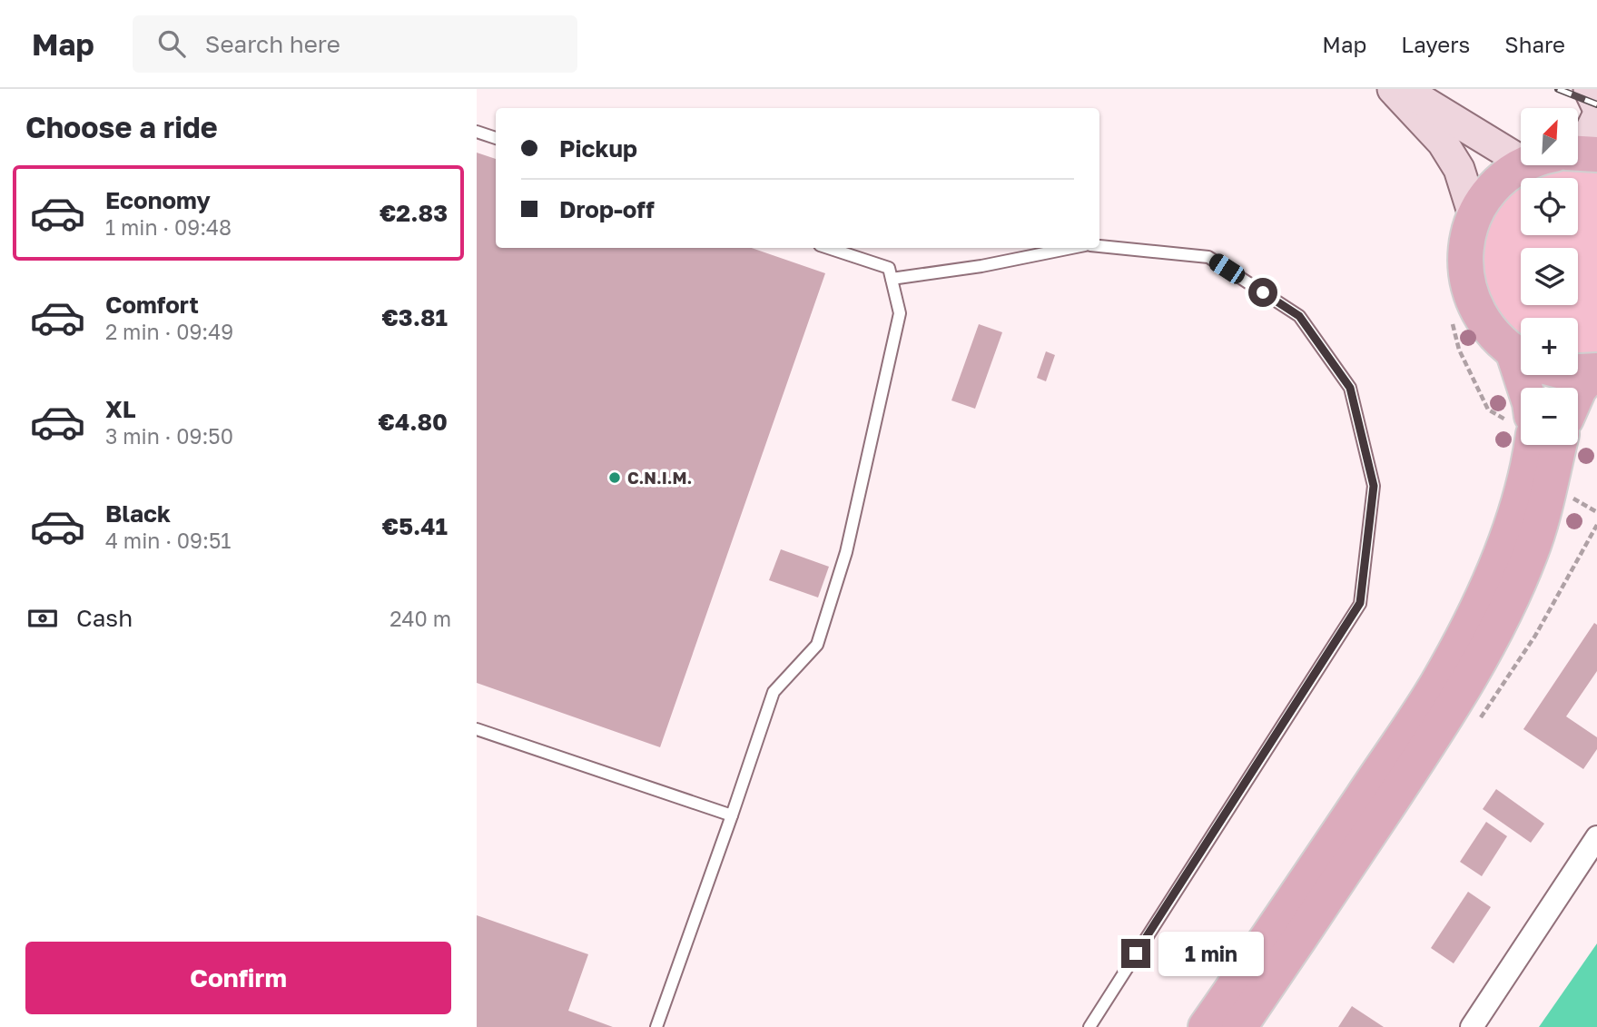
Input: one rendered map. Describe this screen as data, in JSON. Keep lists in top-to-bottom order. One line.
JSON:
{"places":["C.N.I.M."],"north":"top right","page":{"header":"Map","search":"Search here","nav":["Map","Layers","Share"],"heading":"Choose a ride","map_buttons":["+","−"],"banner":["Pickup","Drop-off"],"list":[{"name":"Economy","note":"1 min · 09:48","value":"€2.83"},{"name":"Comfort","note":"2 min · 09:49","value":"€3.81"},{"name":"XL","note":"3 min · 09:50","value":"€4.80"},{"name":"Black","note":"4 min · 09:51","value":"€5.41"}],"pay":["Cash","240 m"],"buttons":"Confirm","bubble":"1 min"}}
